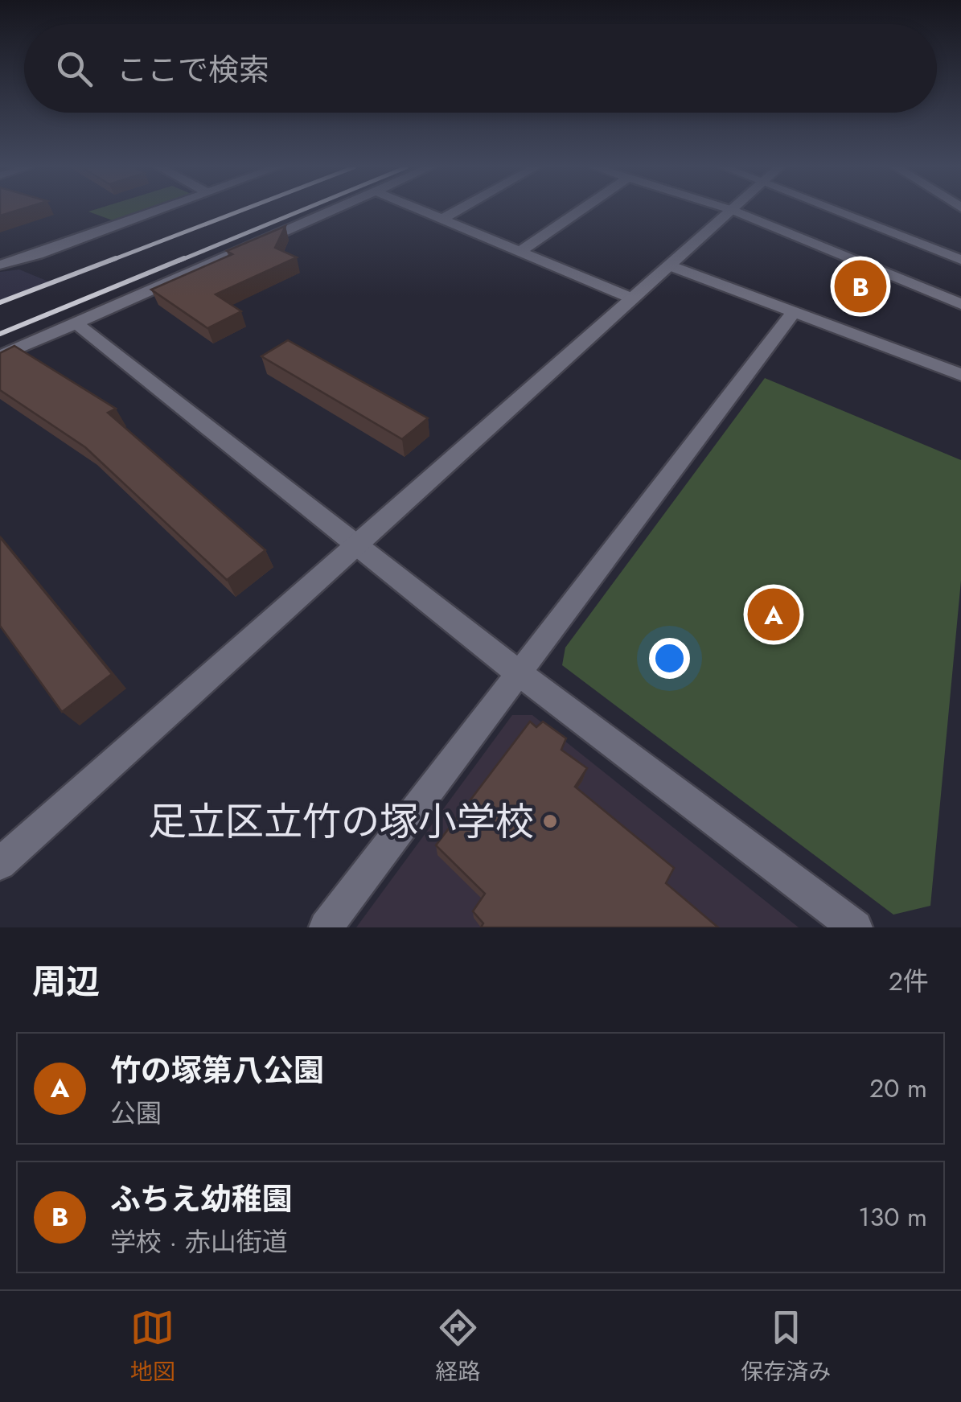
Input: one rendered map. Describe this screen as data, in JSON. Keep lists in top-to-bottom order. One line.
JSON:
{"places":["足立区立竹の塚小学校"],"page":{"search":"ここで検索","pins":["B","A"],"heading":["周辺","2件"],"list":[{"mark":"A","name":"竹の塚第八公園","note":"公園","value":"20 m"},{"mark":"B","name":"ふちえ幼稚園","note":"学校 · 赤山街道","value":"130 m"}],"nav":["地図","経路","保存済み"]}}
